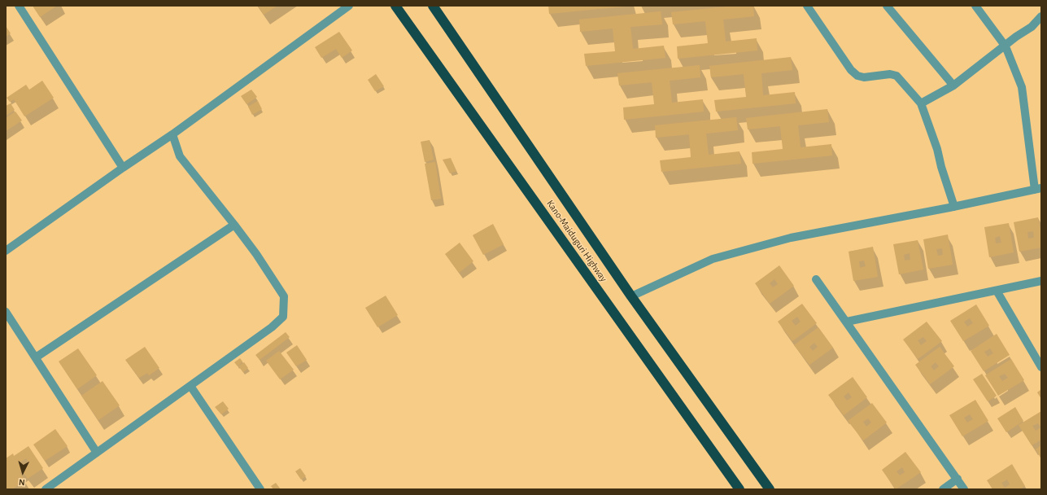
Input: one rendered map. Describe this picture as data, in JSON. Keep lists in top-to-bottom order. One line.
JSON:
{"streets":{"highway":["Kano-Maiduguri Highway"]},"north":"bottom"}
